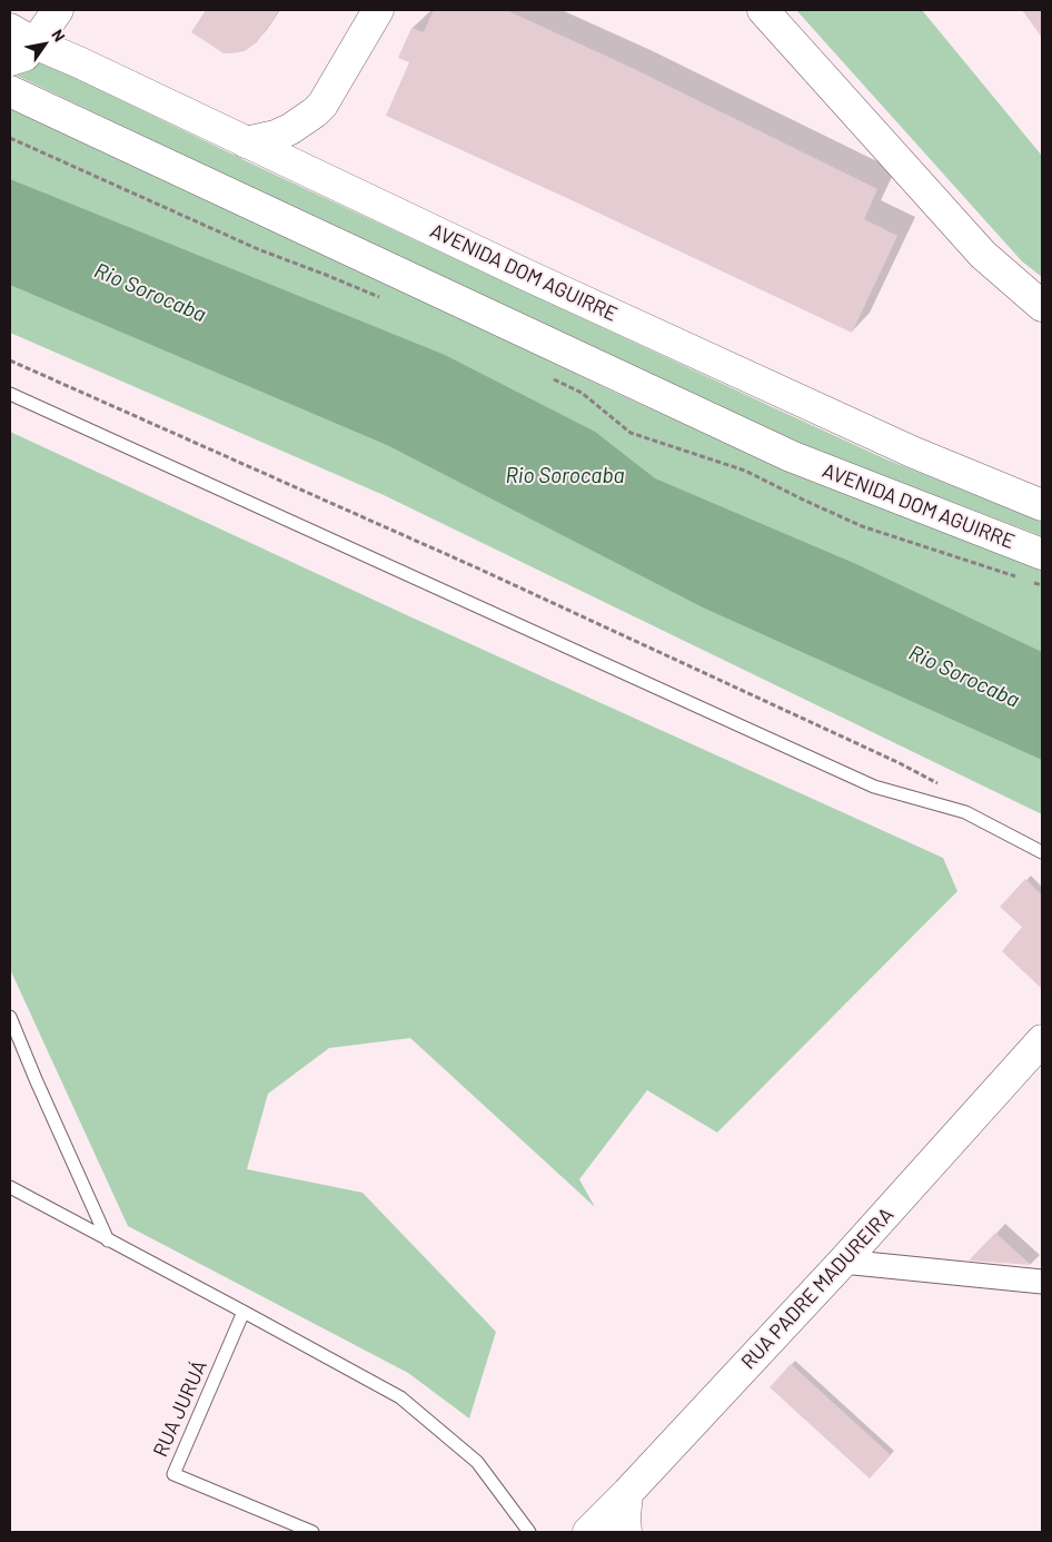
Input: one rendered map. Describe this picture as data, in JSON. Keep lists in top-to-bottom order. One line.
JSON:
{"streets":{"main road":["AVENIDA DOM AGUIRRE","RUA PADRE MADUREIRA"],"lane":["RUA JURUÁ"]},"water":["Rio Sorocaba"],"north":"top right"}
